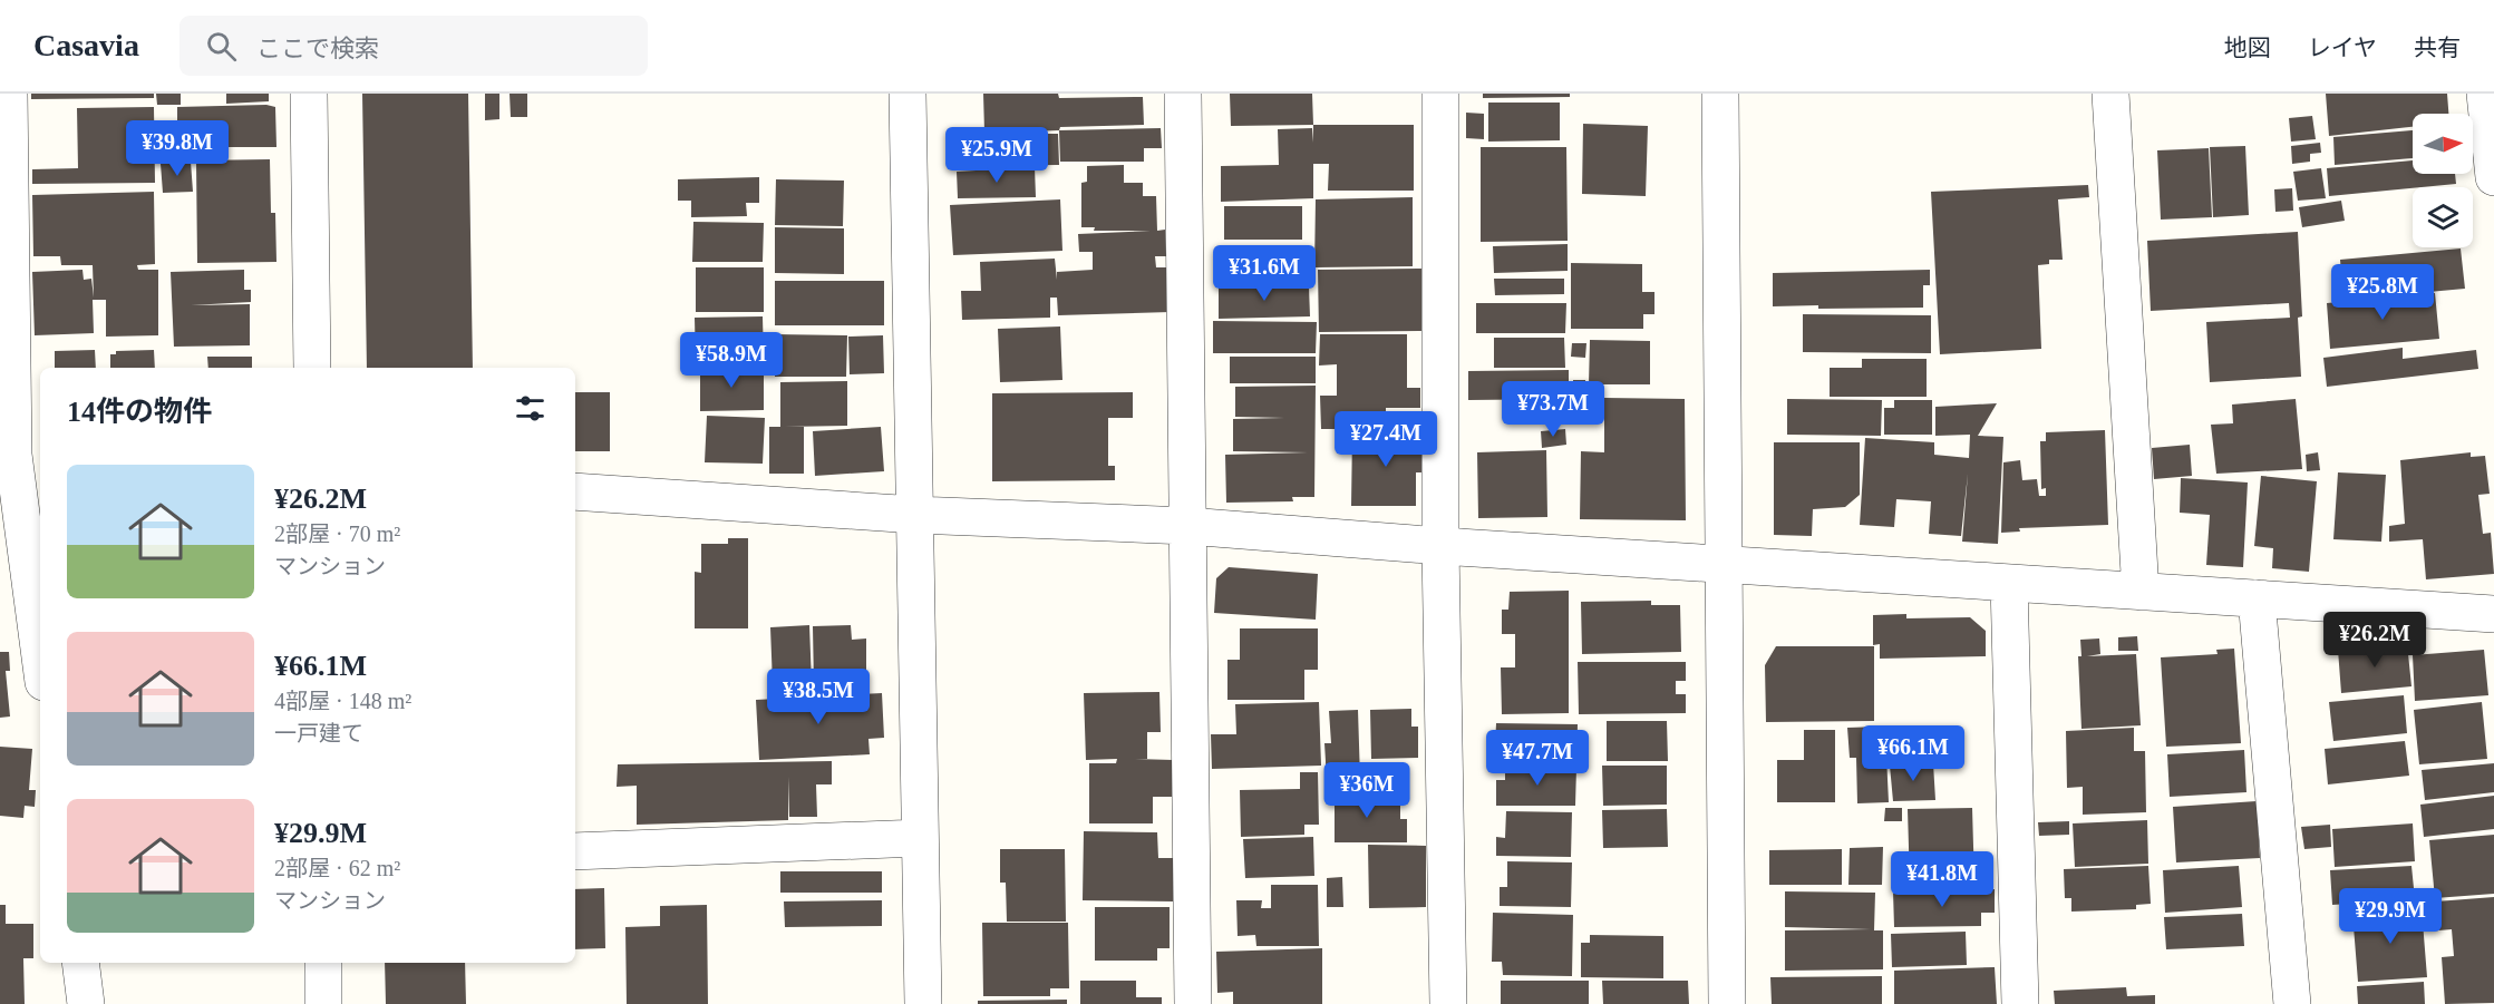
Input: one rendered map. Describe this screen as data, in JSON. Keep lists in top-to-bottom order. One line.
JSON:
{"north":"right","page":{"header":"Casavia","search":"ここで検索","nav":["地図","レイヤ","共有"],"price":["¥39.8M","¥25.9M","¥31.6M","¥25.8M","¥58.9M","¥73.7M","¥27.4M","¥26.2M","¥38.5M","¥66.1M","¥47.7M","¥36M","¥41.8M","¥29.9M"],"heading":"14件の物件","list":[{"name":"¥26.2M","note":"2部屋 · 70 m² · マンション"},{"name":"¥66.1M","note":"4部屋 · 148 m² · 一戸建て"},{"name":"¥29.9M","note":"2部屋 · 62 m² · マンション"}]}}
